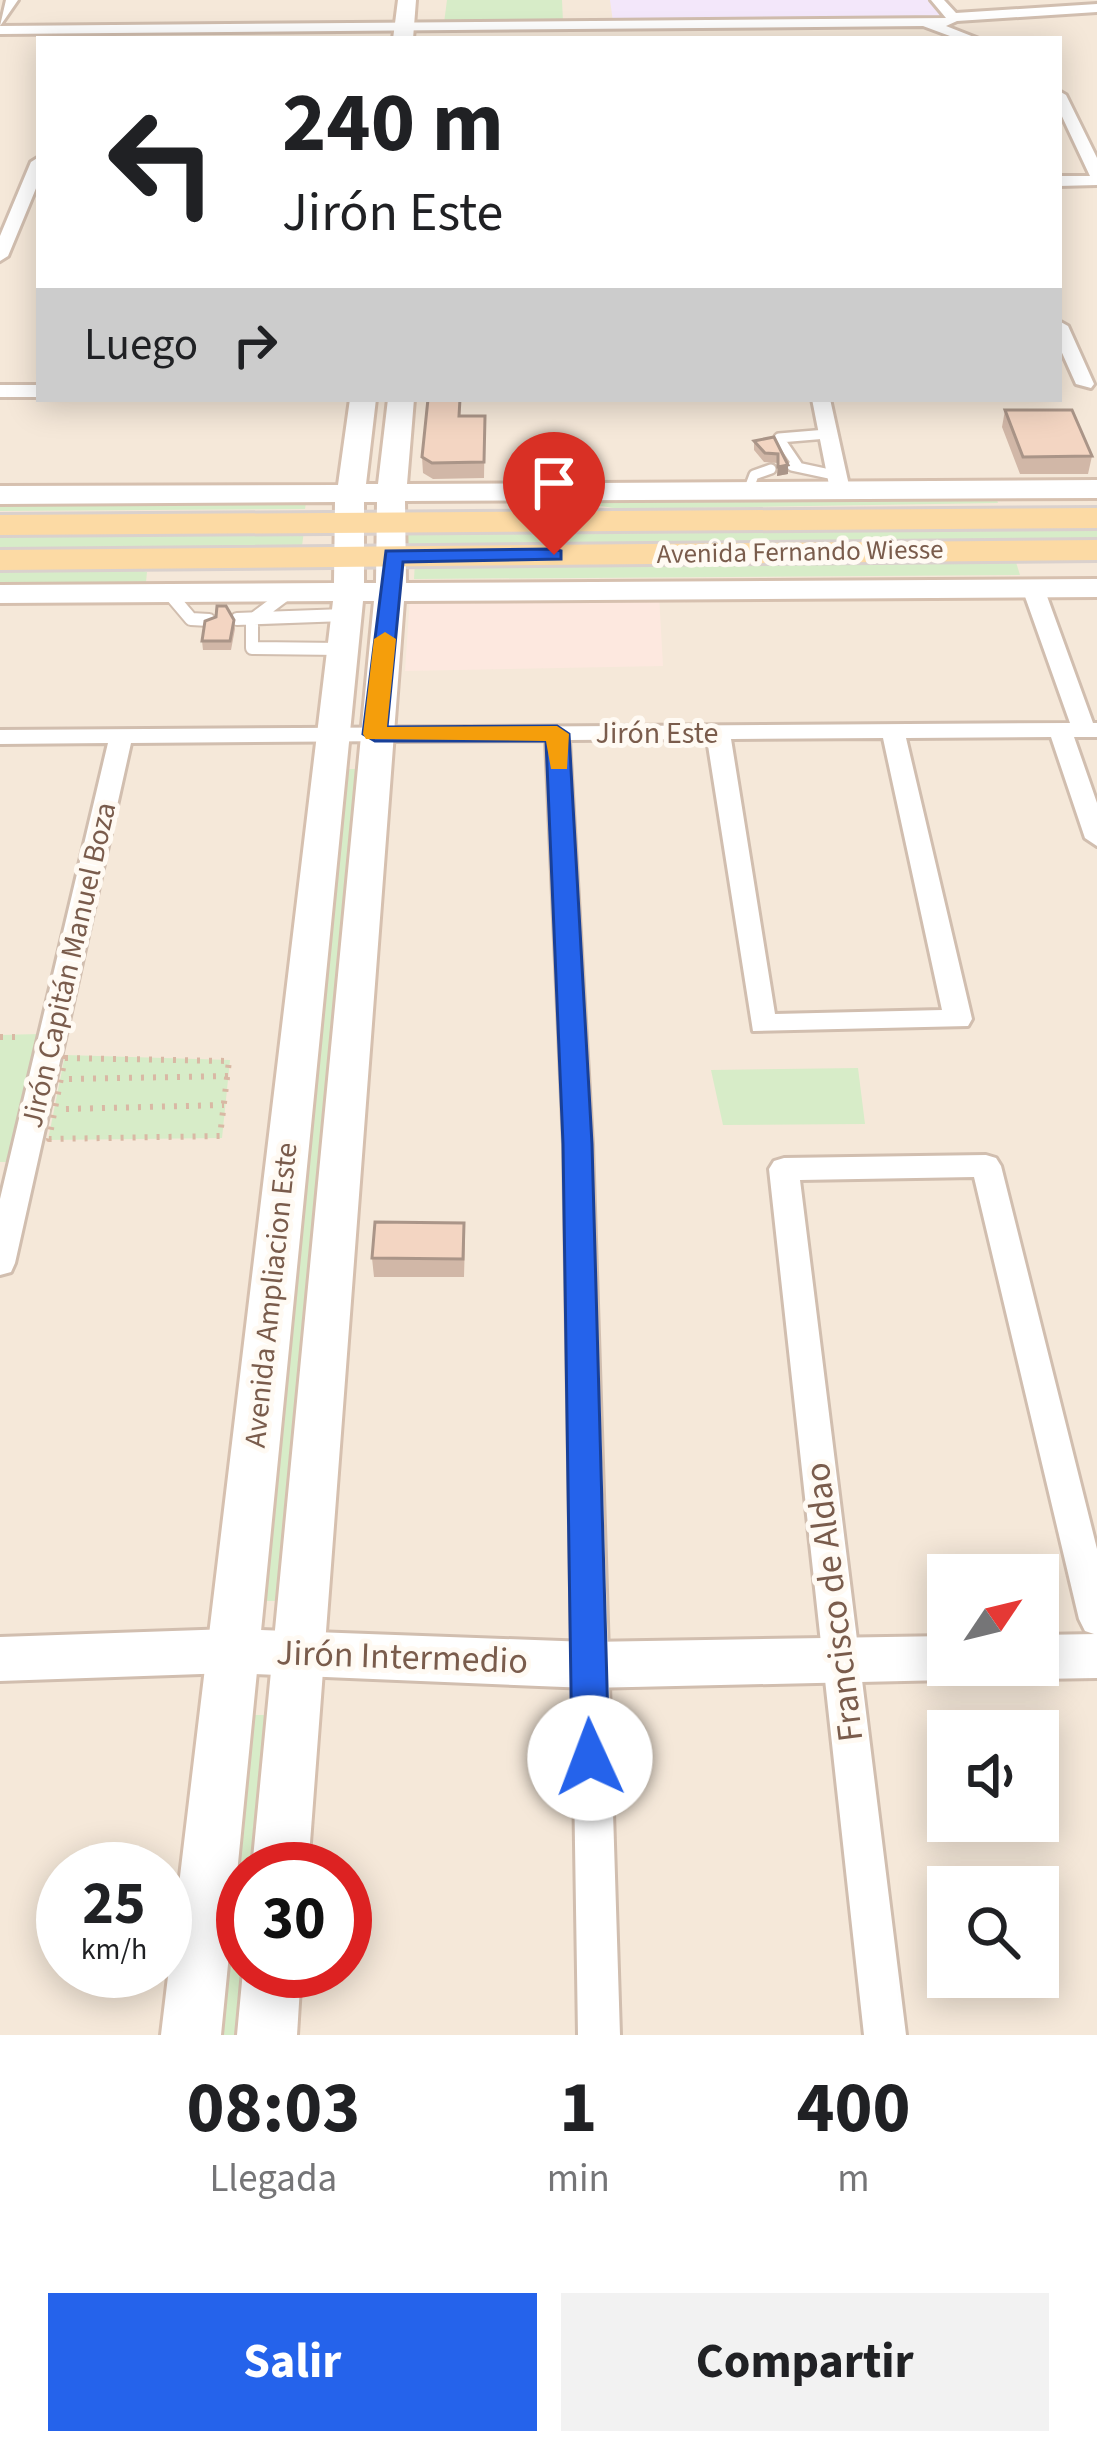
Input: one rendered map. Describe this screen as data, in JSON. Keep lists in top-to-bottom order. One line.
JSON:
{"streets":{"main road":["Avenida Fernando Wiesse","Avenida Ampliacion Este"],"street":["Jirón Este","Jirón Capitán Manuel Boza","Francisco de Aldao","Jirón Intermedio"]},"crossings":[["Avenida Fernando Wiesse","Avenida Ampliacion Este"],["Jirón Este","Jirón Capitán Manuel Boza"],["Jirón Este","Avenida Ampliacion Este"],["Avenida Ampliacion Este","Jirón Intermedio"],["Francisco de Aldao","Jirón Intermedio"]],"north":"top right","page":{"turn":["240 m","Jirón Este"],"then":"Luego","speed":"25 km/h","limit":"30","eta":["08:03","Llegada","1","min","400","m"],"buttons":["Salir","Compartir"]}}
